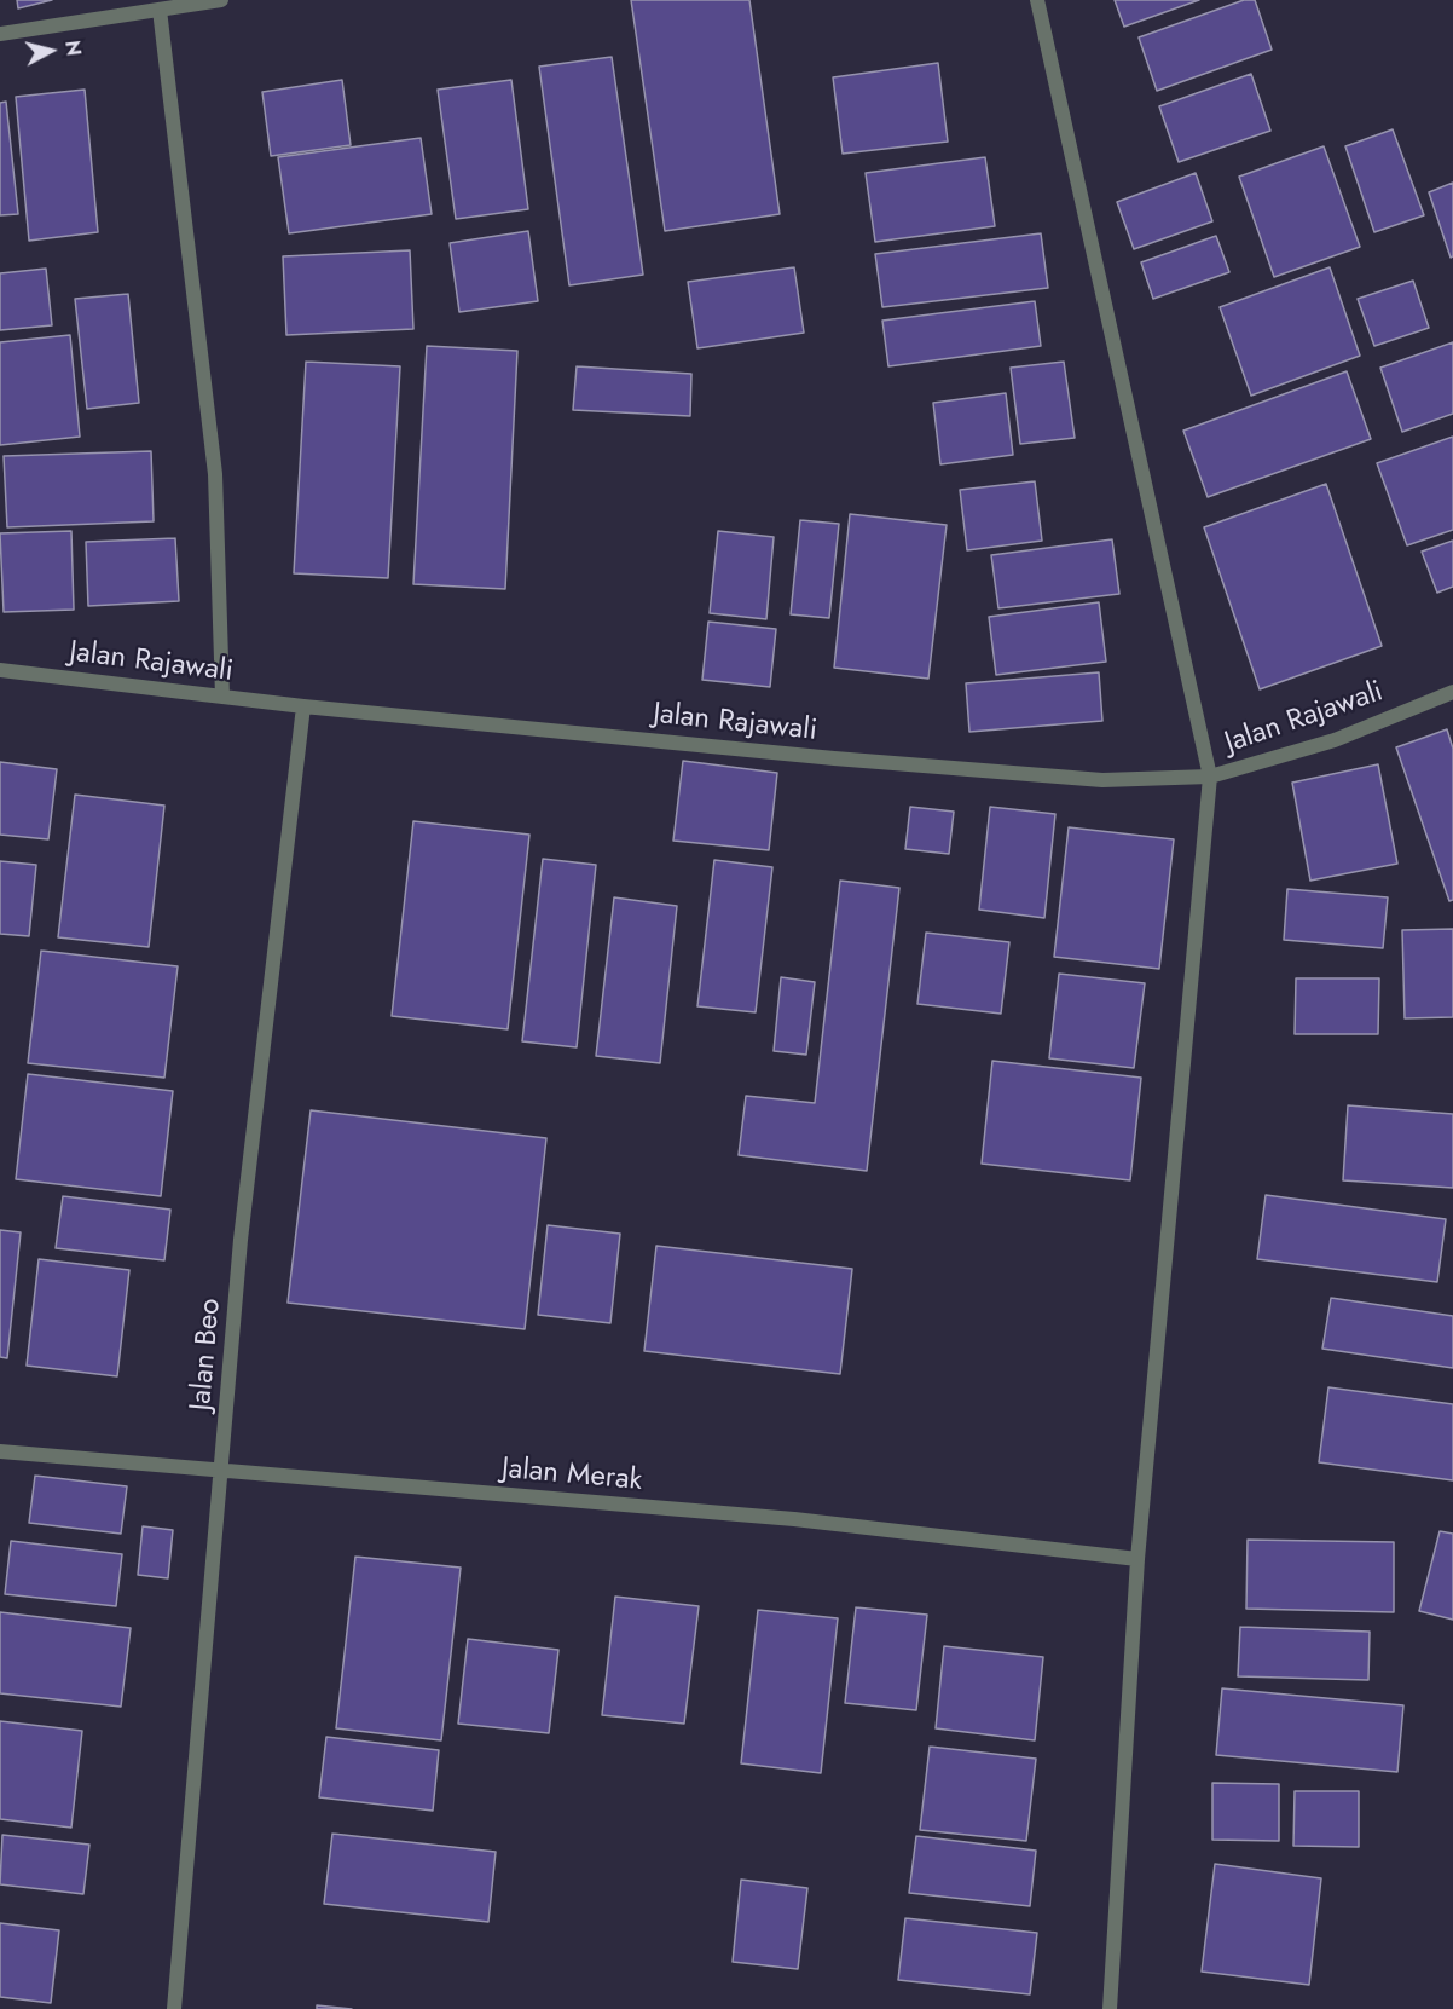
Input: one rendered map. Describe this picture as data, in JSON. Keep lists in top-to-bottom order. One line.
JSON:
{"streets":{"street":["Jalan Rajawali","Jalan Beo","Jalan Merak"]},"crossings":[["Jalan Rajawali","Jalan Beo"],["Jalan Beo","Jalan Merak"]],"north":"right"}
